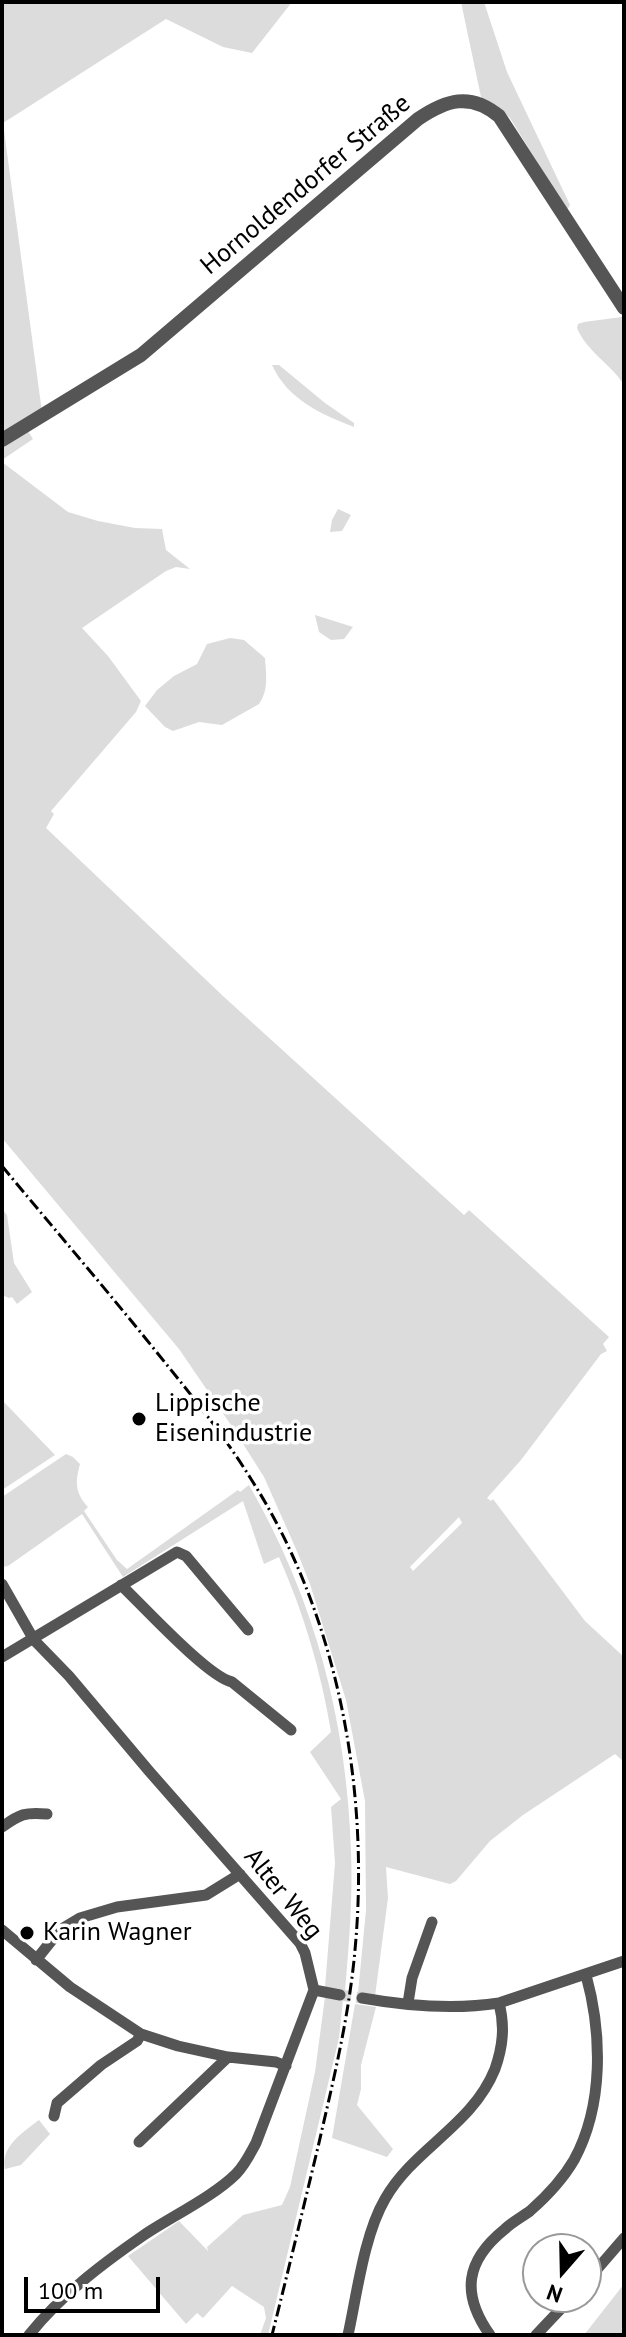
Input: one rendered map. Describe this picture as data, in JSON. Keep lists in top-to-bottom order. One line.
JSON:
{"streets":{"street":["Hornoldendorfer Straße","Alter Weg"]},"places":["Lippische Eisenindustrie","Karin Wagner"],"scale_bar":"100 m","north":"bottom"}
